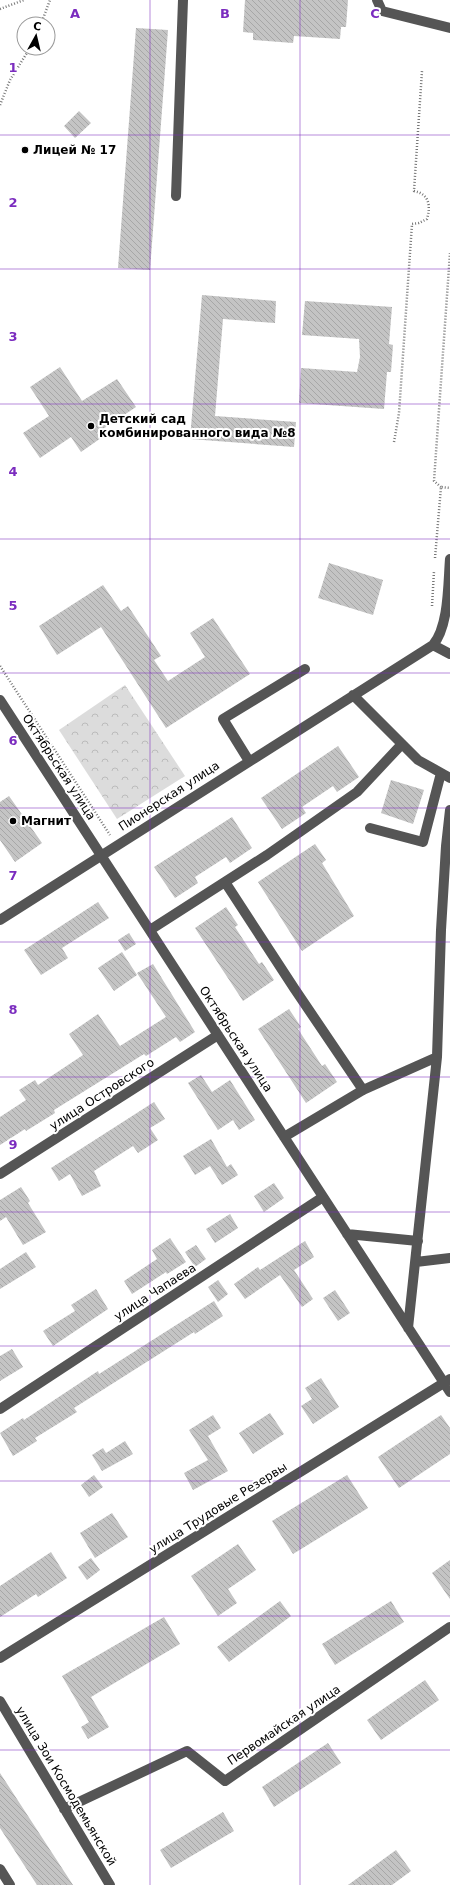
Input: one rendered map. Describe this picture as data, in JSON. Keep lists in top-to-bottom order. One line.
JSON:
{"streets":{"street":["Октябрьская улица","Пионерская улица","улица Островского","улица Чапаева","улица Трудовые Резервы","Первомайская улица","улица Зои Космодемьянской"]},"crossings":[["Октябрьская улица","Пионерская улица"],["Октябрьская улица","улица Островского"],["Октябрьская улица","улица Чапаева"],["Октябрьская улица","улица Трудовые Резервы"],["Первомайская улица","улица Зои Космодемьянской"]],"places":["Лицей № 17","Детский сад комбинированного вида №8","Магнит"],"north":"top","grid":{"columns":["A","B","C"],"rows":["1","2","3","4","5","6","7","8","9"]}}
